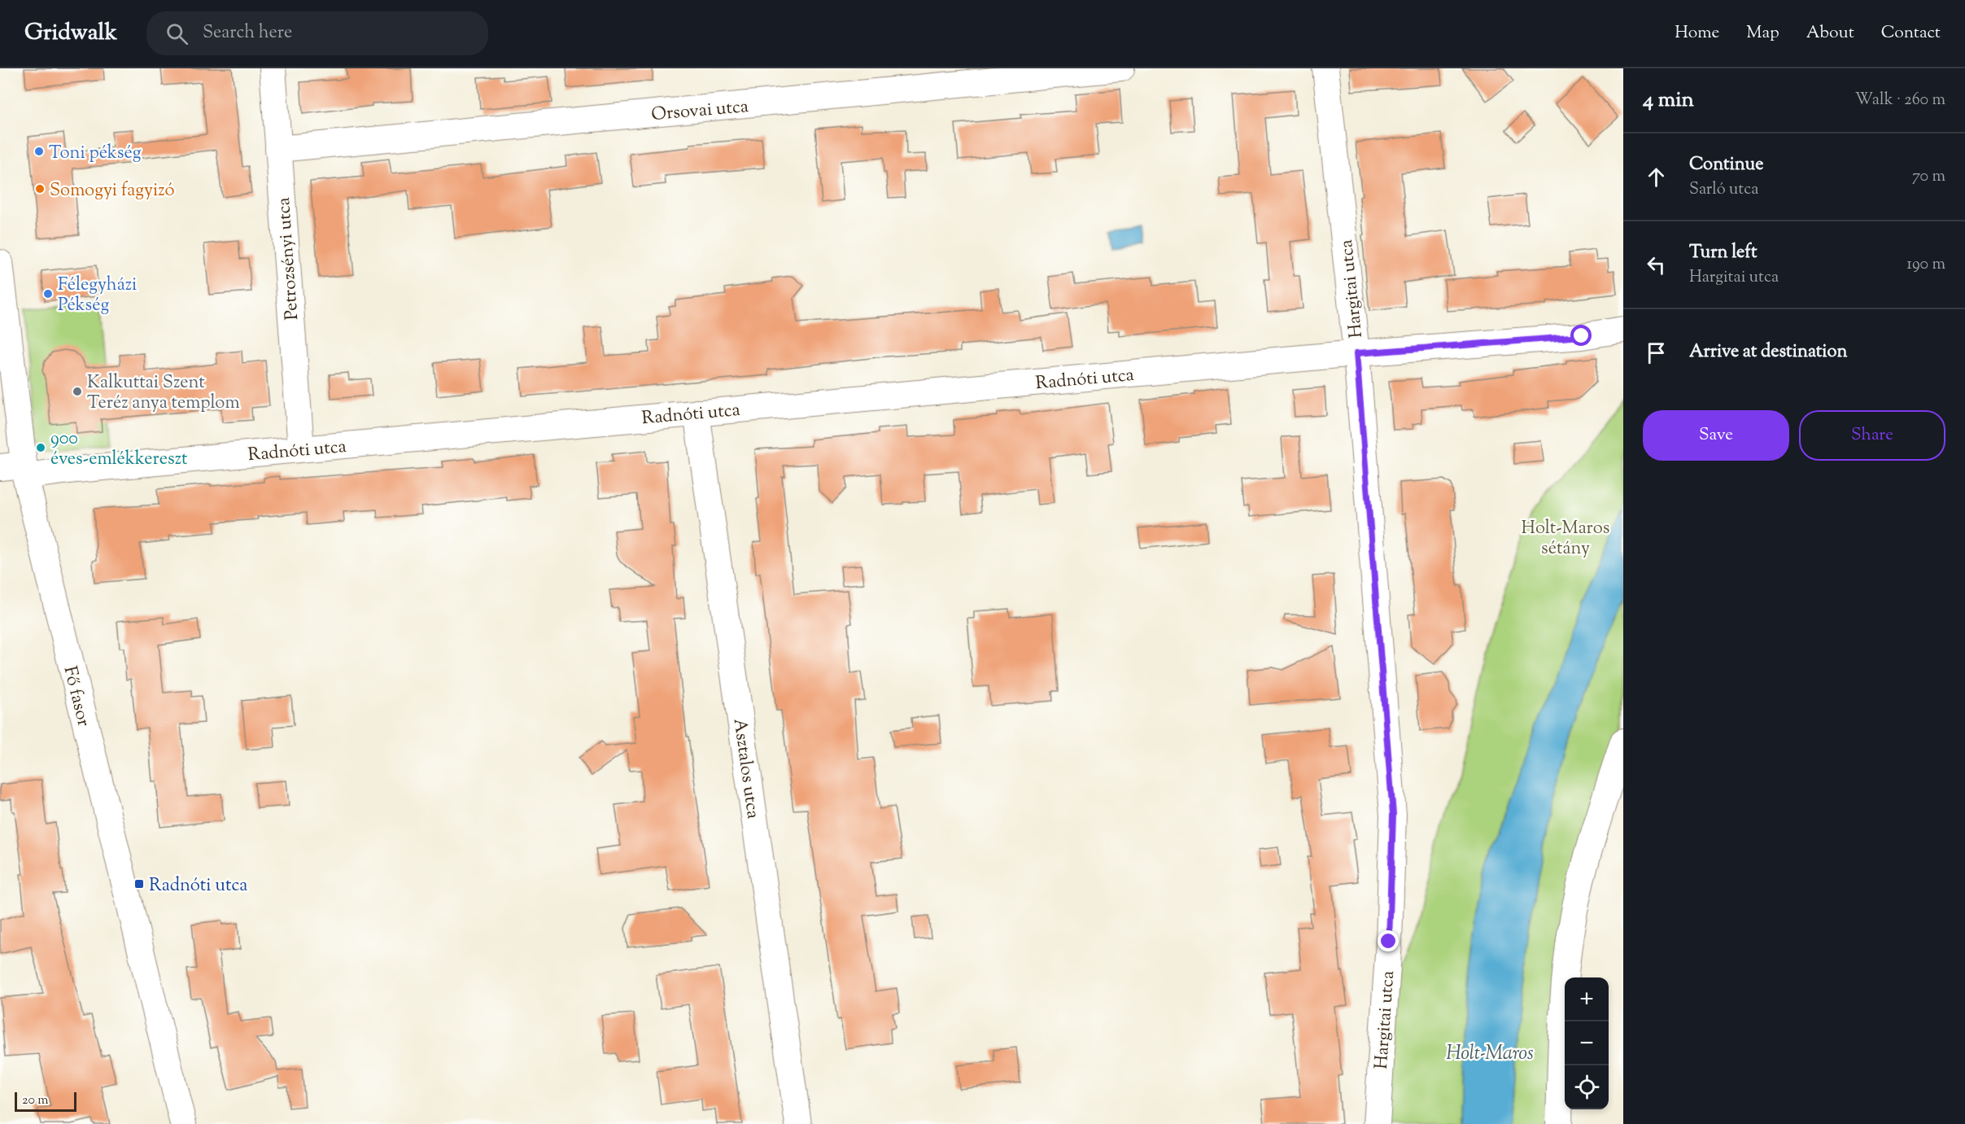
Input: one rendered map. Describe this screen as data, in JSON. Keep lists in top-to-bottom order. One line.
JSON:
{"streets":{"street":["Orsovai utca","Petrozsényi utca","Hargitai utca","Radnóti utca","Fő fasor","Asztalos utca"]},"crossings":[["Orsovai utca","Petrozsényi utca"],["Petrozsényi utca","Radnóti utca"],["Hargitai utca","Radnóti utca"],["Radnóti utca","Fő fasor"],["Radnóti utca","Asztalos utca"]],"water":["Holt-Maros"],"parks":["Holt-Maros sétány"],"places":{"other":["Toni pékség","Somogyi fagyizó","Félegyházi Pékség","Kalkuttai Szent Teréz anya templom","900 éves-emlékkereszt"],"transit":["Radnóti utca"]},"scale_bar":"20 m","page":{"header":"Gridwalk","search":"Search here","nav":["Home","Map","About","Contact"],"heading":["4 min","Walk · 260 m"],"list":[["Continue","Sarló utca","70 m"],["Turn left","Hargitai utca","190 m"],"Arrive at destination"],"buttons":["Save","Share"],"map_buttons":["+","−"],"scale":"20 m"}}
